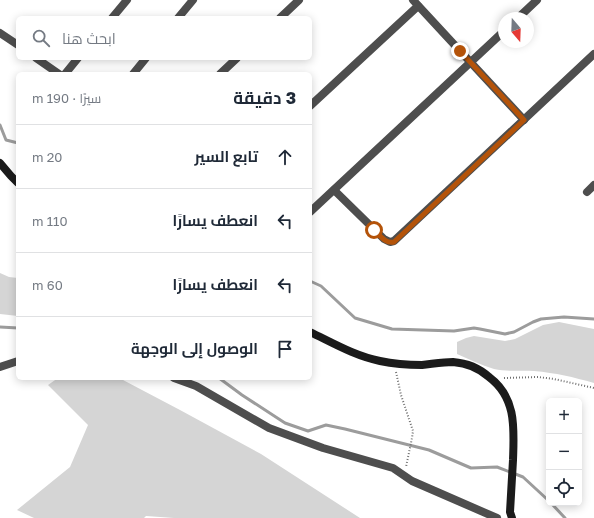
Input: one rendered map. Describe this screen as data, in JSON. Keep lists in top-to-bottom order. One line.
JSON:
{"north":"bottom","page":{"search":"ابحث هنا","heading":["3 دقيقة","سيرًا · 190 m"],"list":[["تابع السير","20 m"],["انعطف يسارًا","110 m"],["انعطف يسارًا","60 m"],"الوصول إلى الوجهة"],"map_buttons":["+","−"]}}
